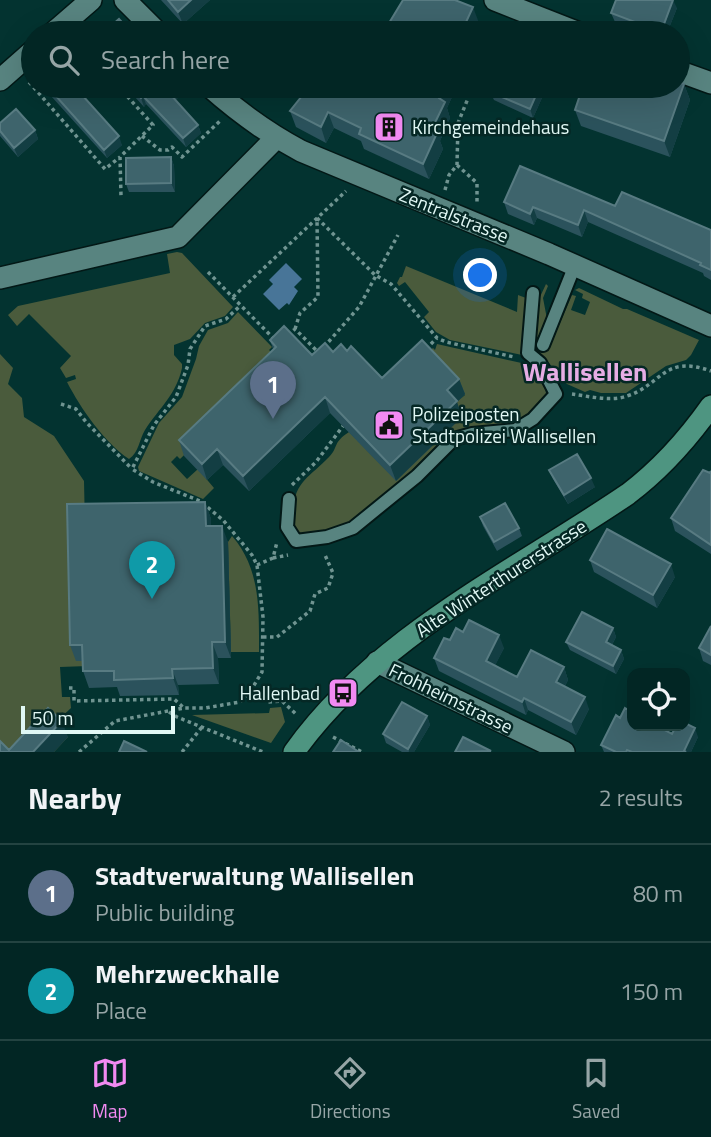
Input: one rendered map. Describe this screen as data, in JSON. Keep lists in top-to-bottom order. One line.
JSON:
{"streets":{"main road":["Alte Winterthurerstrasse"],"street":["Zentralstrasse","Frohheimstrasse"]},"crossings":[["Alte Winterthurerstrasse","Frohheimstrasse"]],"districts":["Wallisellen"],"places":{"building":["Kirchgemeindehaus"],"public building":["Polizeiposten Stadtpolizei Wallisellen"],"bus stop":["Hallenbad"]},"scale_bar":"50 m","page":{"search":"Search here","pins":["1","2"],"scale":"50 m","heading":["Nearby","2 results"],"list":[{"mark":"1","name":"Stadtverwaltung Wallisellen","note":"Public building","value":"80 m"},{"mark":"2","name":"Mehrzweckhalle","note":"Place","value":"150 m"}],"nav":["Map","Directions","Saved"]}}
